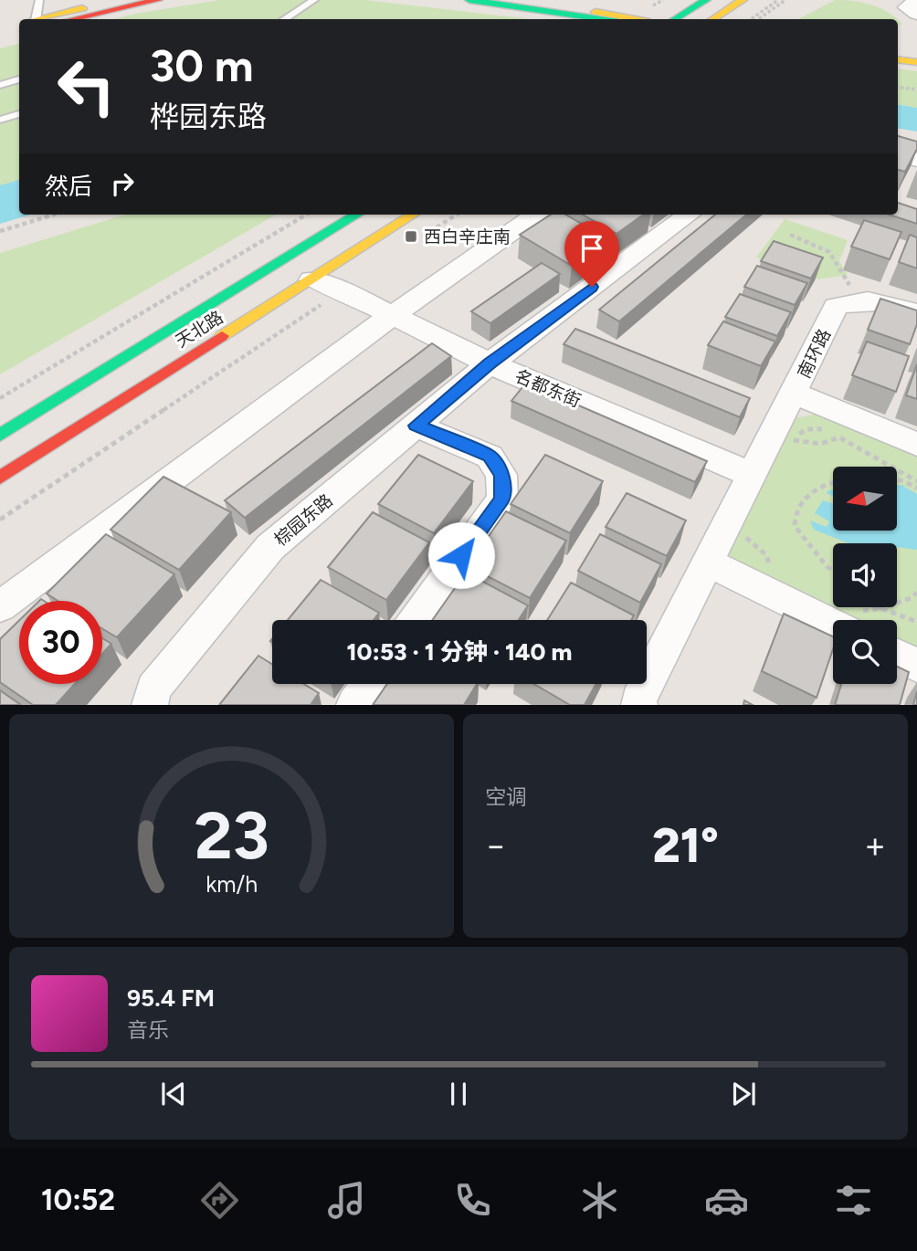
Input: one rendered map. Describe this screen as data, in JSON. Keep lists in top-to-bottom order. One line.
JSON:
{"streets":{"main road":["天北路"],"street":["南环路","名都东街","棕园东路"]},"crossings":[["天北路","名都东街"],["南环路","名都东街"],["名都东街","棕园东路"]],"places":{"transit":["西白辛庄南"]},"north":"left","page":{"turn":["30 m","桦园东路"],"then":"然后","limit":"30","trip":"10:53 · 1 分钟 · 140 m","tile":"空调","heat":["−","21°","+"],"song":["95.4 FM","音乐"],"tabs":"10:52","gauge":["23","km/h"]}}
